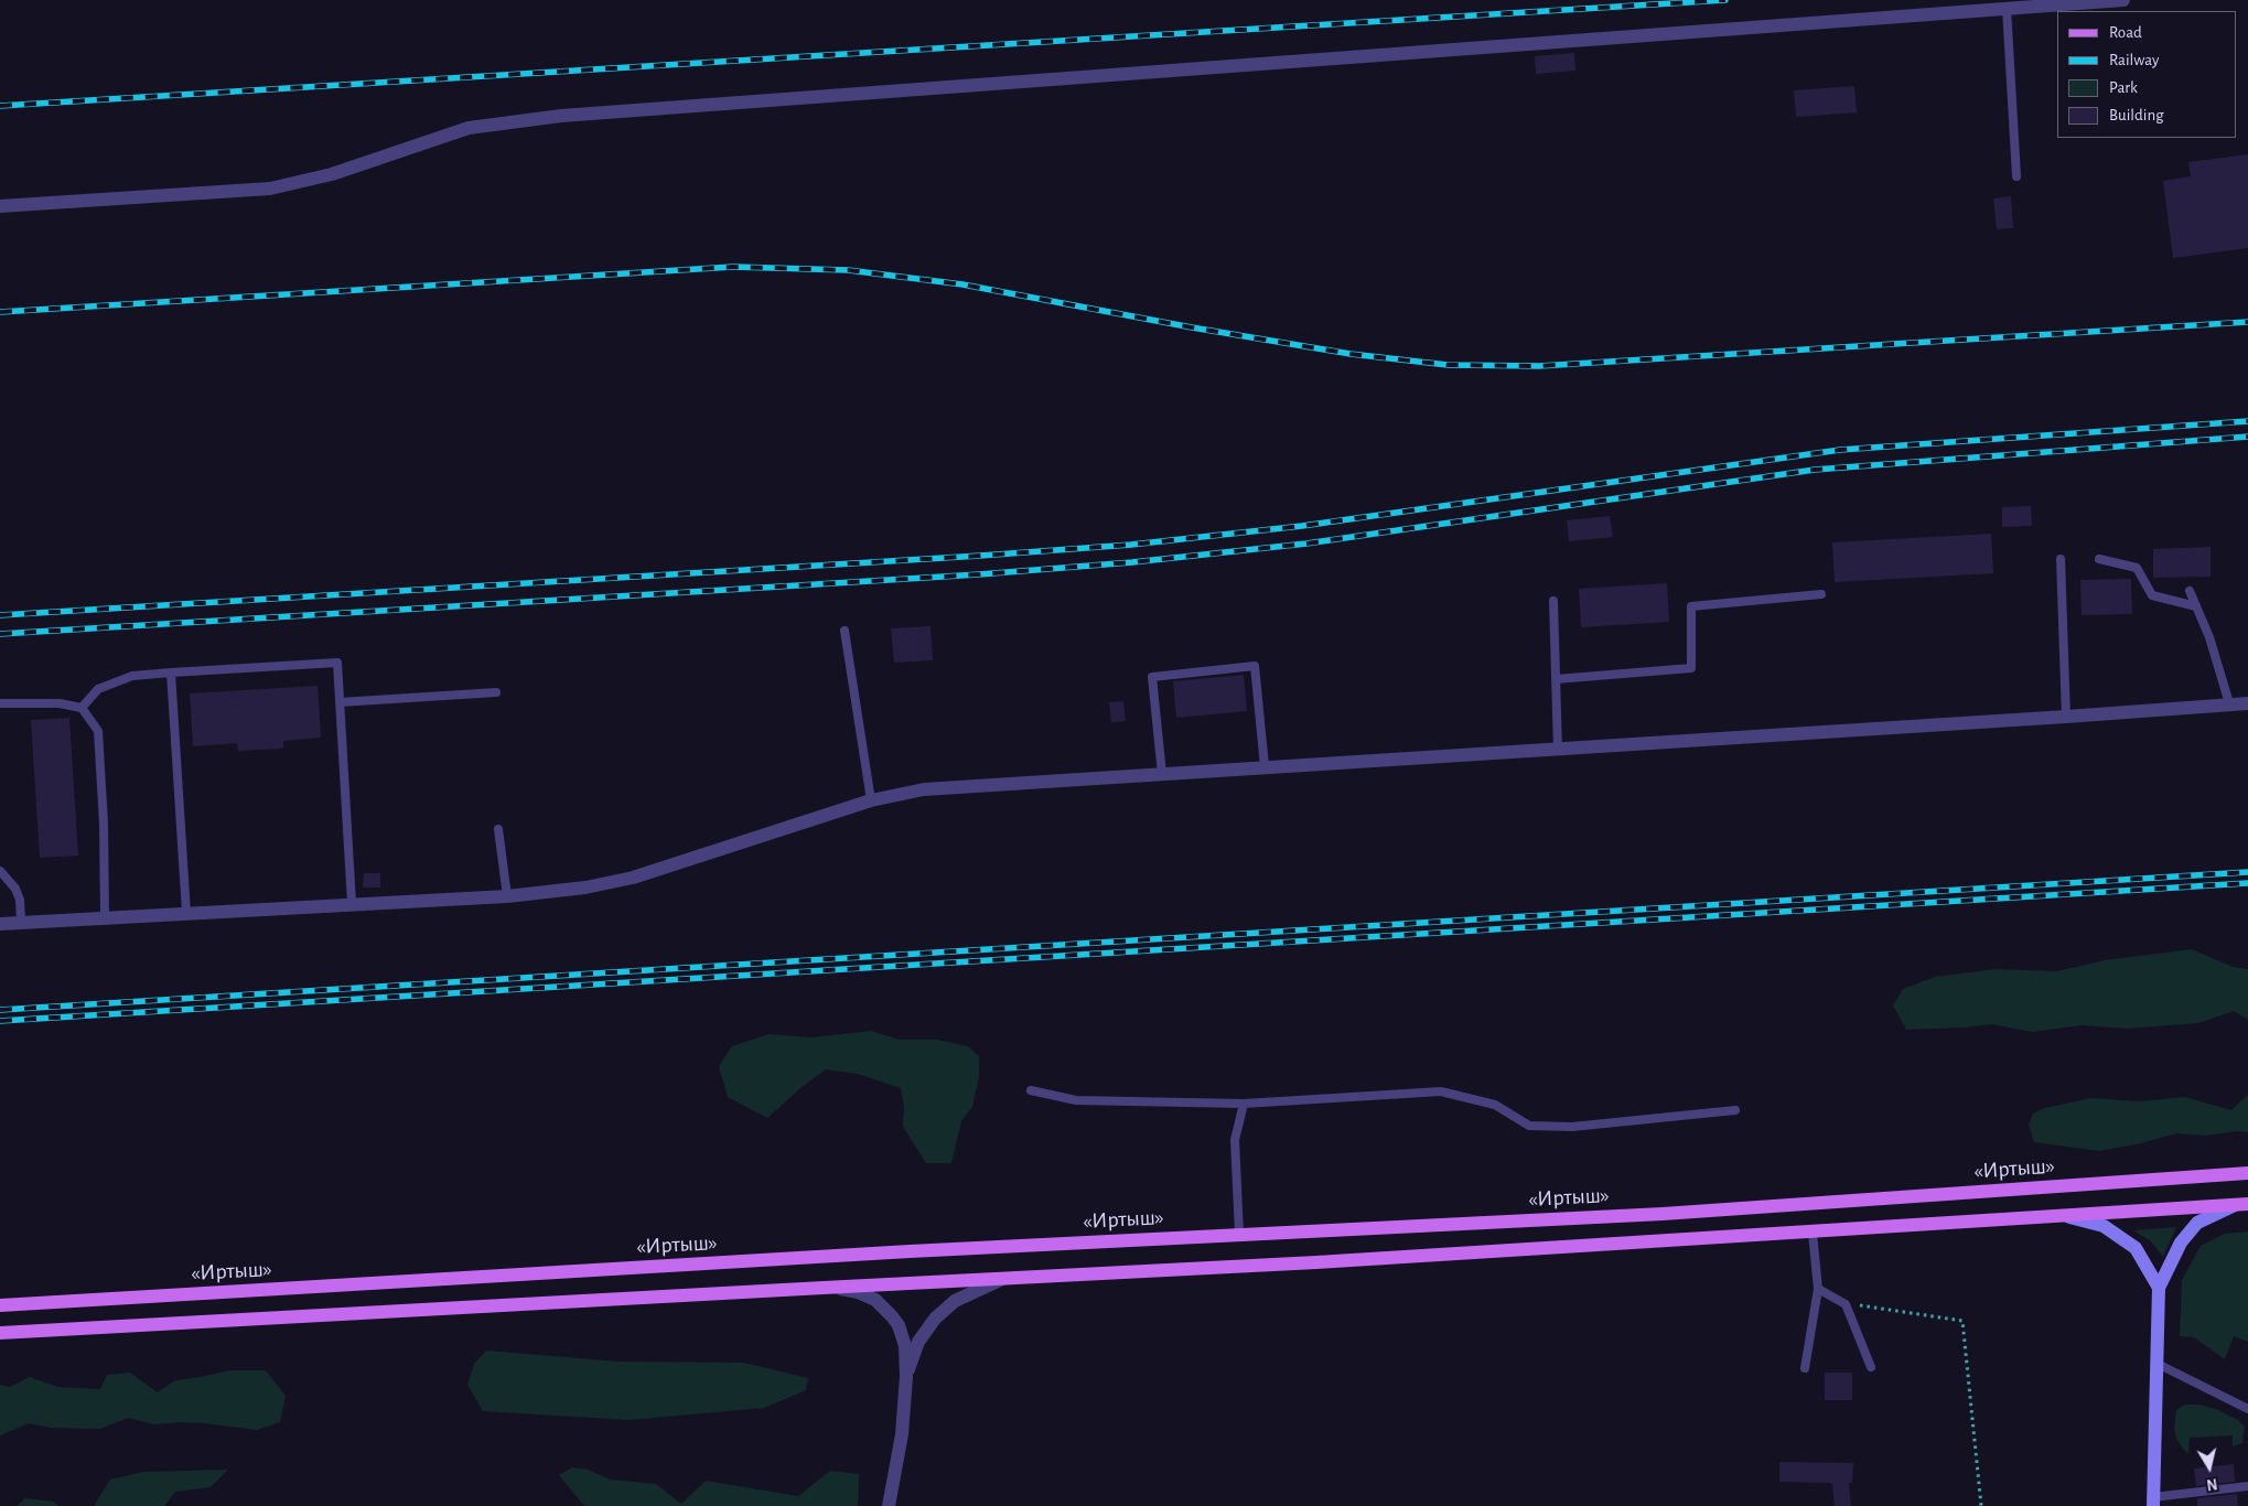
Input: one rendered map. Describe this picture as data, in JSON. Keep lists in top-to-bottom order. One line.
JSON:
{"streets":{"main road":["«Иртыш»"]},"legend":["Road","Railway","Park","Building"],"north":"bottom"}
